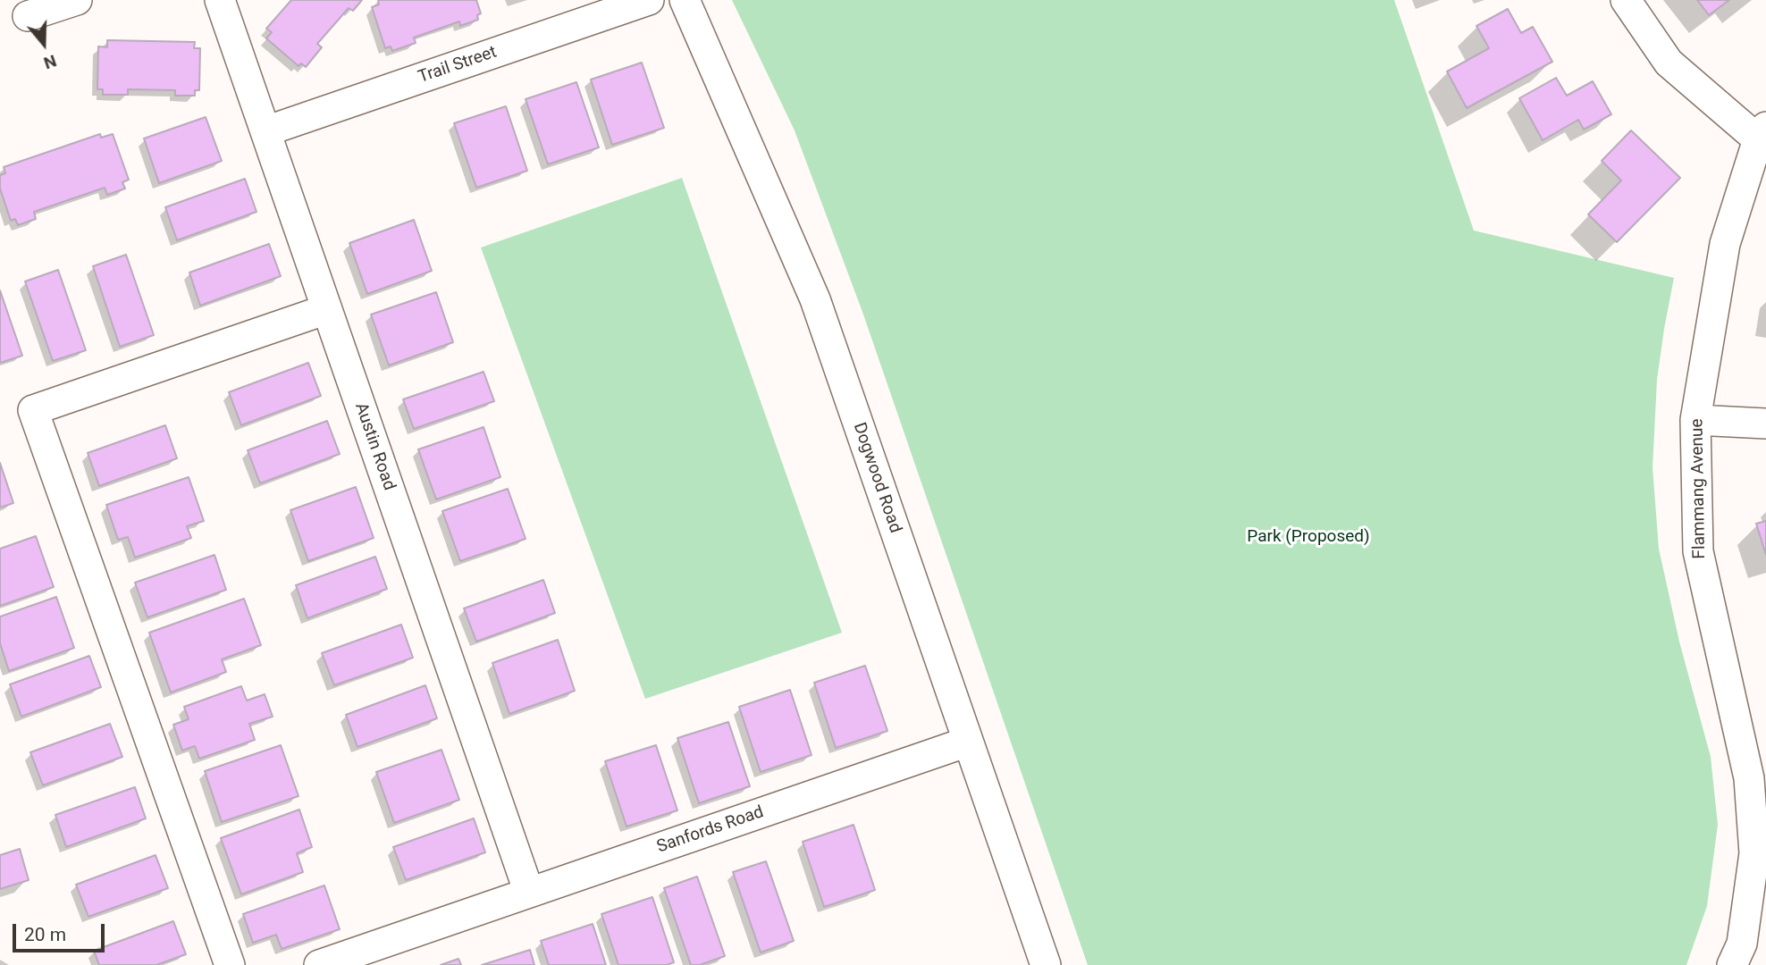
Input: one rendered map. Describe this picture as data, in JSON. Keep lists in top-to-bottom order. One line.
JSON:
{"streets":{"street":["Trail Street","Austin Road","Dogwood Road","Flammang Avenue","Sanfords Road"]},"crossings":[["Trail Street","Austin Road"],["Austin Road","Sanfords Road"],["Dogwood Road","Sanfords Road"]],"parks":["Park (Proposed)"],"scale_bar":"20 m","north":"bottom"}
